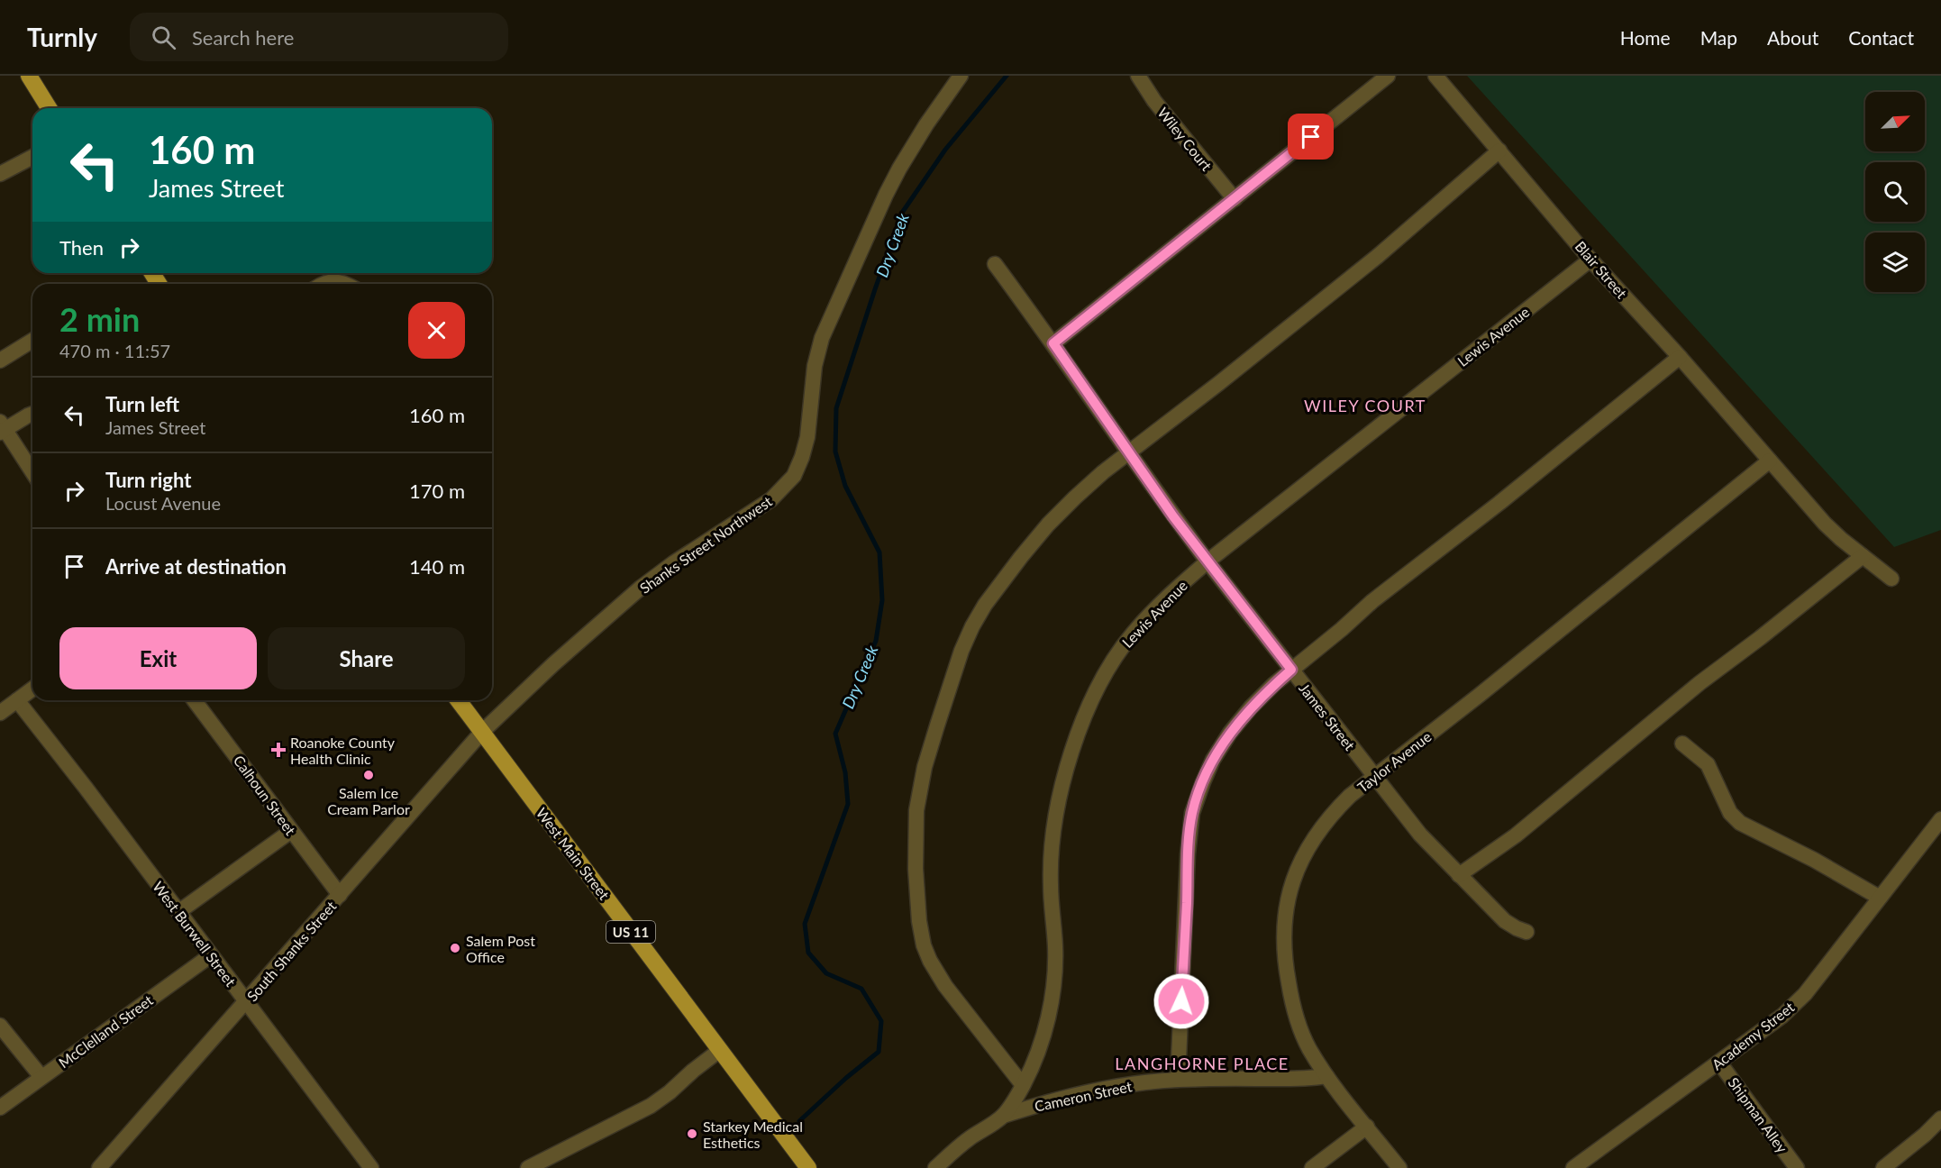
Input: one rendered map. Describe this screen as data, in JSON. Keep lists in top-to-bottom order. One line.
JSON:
{"streets":{"main road":["West Main Street","US 11"],"street":["Wiley Court","Blair Street","Lewis Avenue","Shanks Street Northwest","James Street","Taylor Avenue","Calhoun Street","West Burwell Street","South Shanks Street","McClelland Street","Academy Street","Cameron Street","Shipman Alley"]},"crossings":[["Blair Street","Lewis Avenue"],["Blair Street","Taylor Avenue"],["Lewis Avenue","James Street"],["Lewis Avenue","Cameron Street"],["Shanks Street Northwest","West Main Street"],["Shanks Street Northwest","South Shanks Street"],["James Street","Taylor Avenue"],["Taylor Avenue","Cameron Street"],["Calhoun Street","South Shanks Street"],["West Main Street","South Shanks Street"],["West Burwell Street","South Shanks Street"],["West Burwell Street","McClelland Street"],["Academy Street","Shipman Alley"]],"districts":["WILEY COURT","LANGHORNE PLACE"],"water":["Dry Creek"],"places":{"health":["Roanoke County Health Clinic"],"other":["Salem Ice Cream Parlor","Salem Post Office","Starkey Medical Esthetics"]},"north":"top right","page":{"header":"Turnly","search":"Search here","nav":["Home","Map","About","Contact"],"turn":["160 m","James Street"],"then":"Then","heading":["2 min","470 m · 11:57"],"list":[{"name":"Turn left","note":"James Street","value":"160 m"},{"name":"Turn right","note":"Locust Avenue","value":"170 m"},{"name":"Arrive at destination","value":"140 m"}],"buttons":["Exit","Share"]}}
